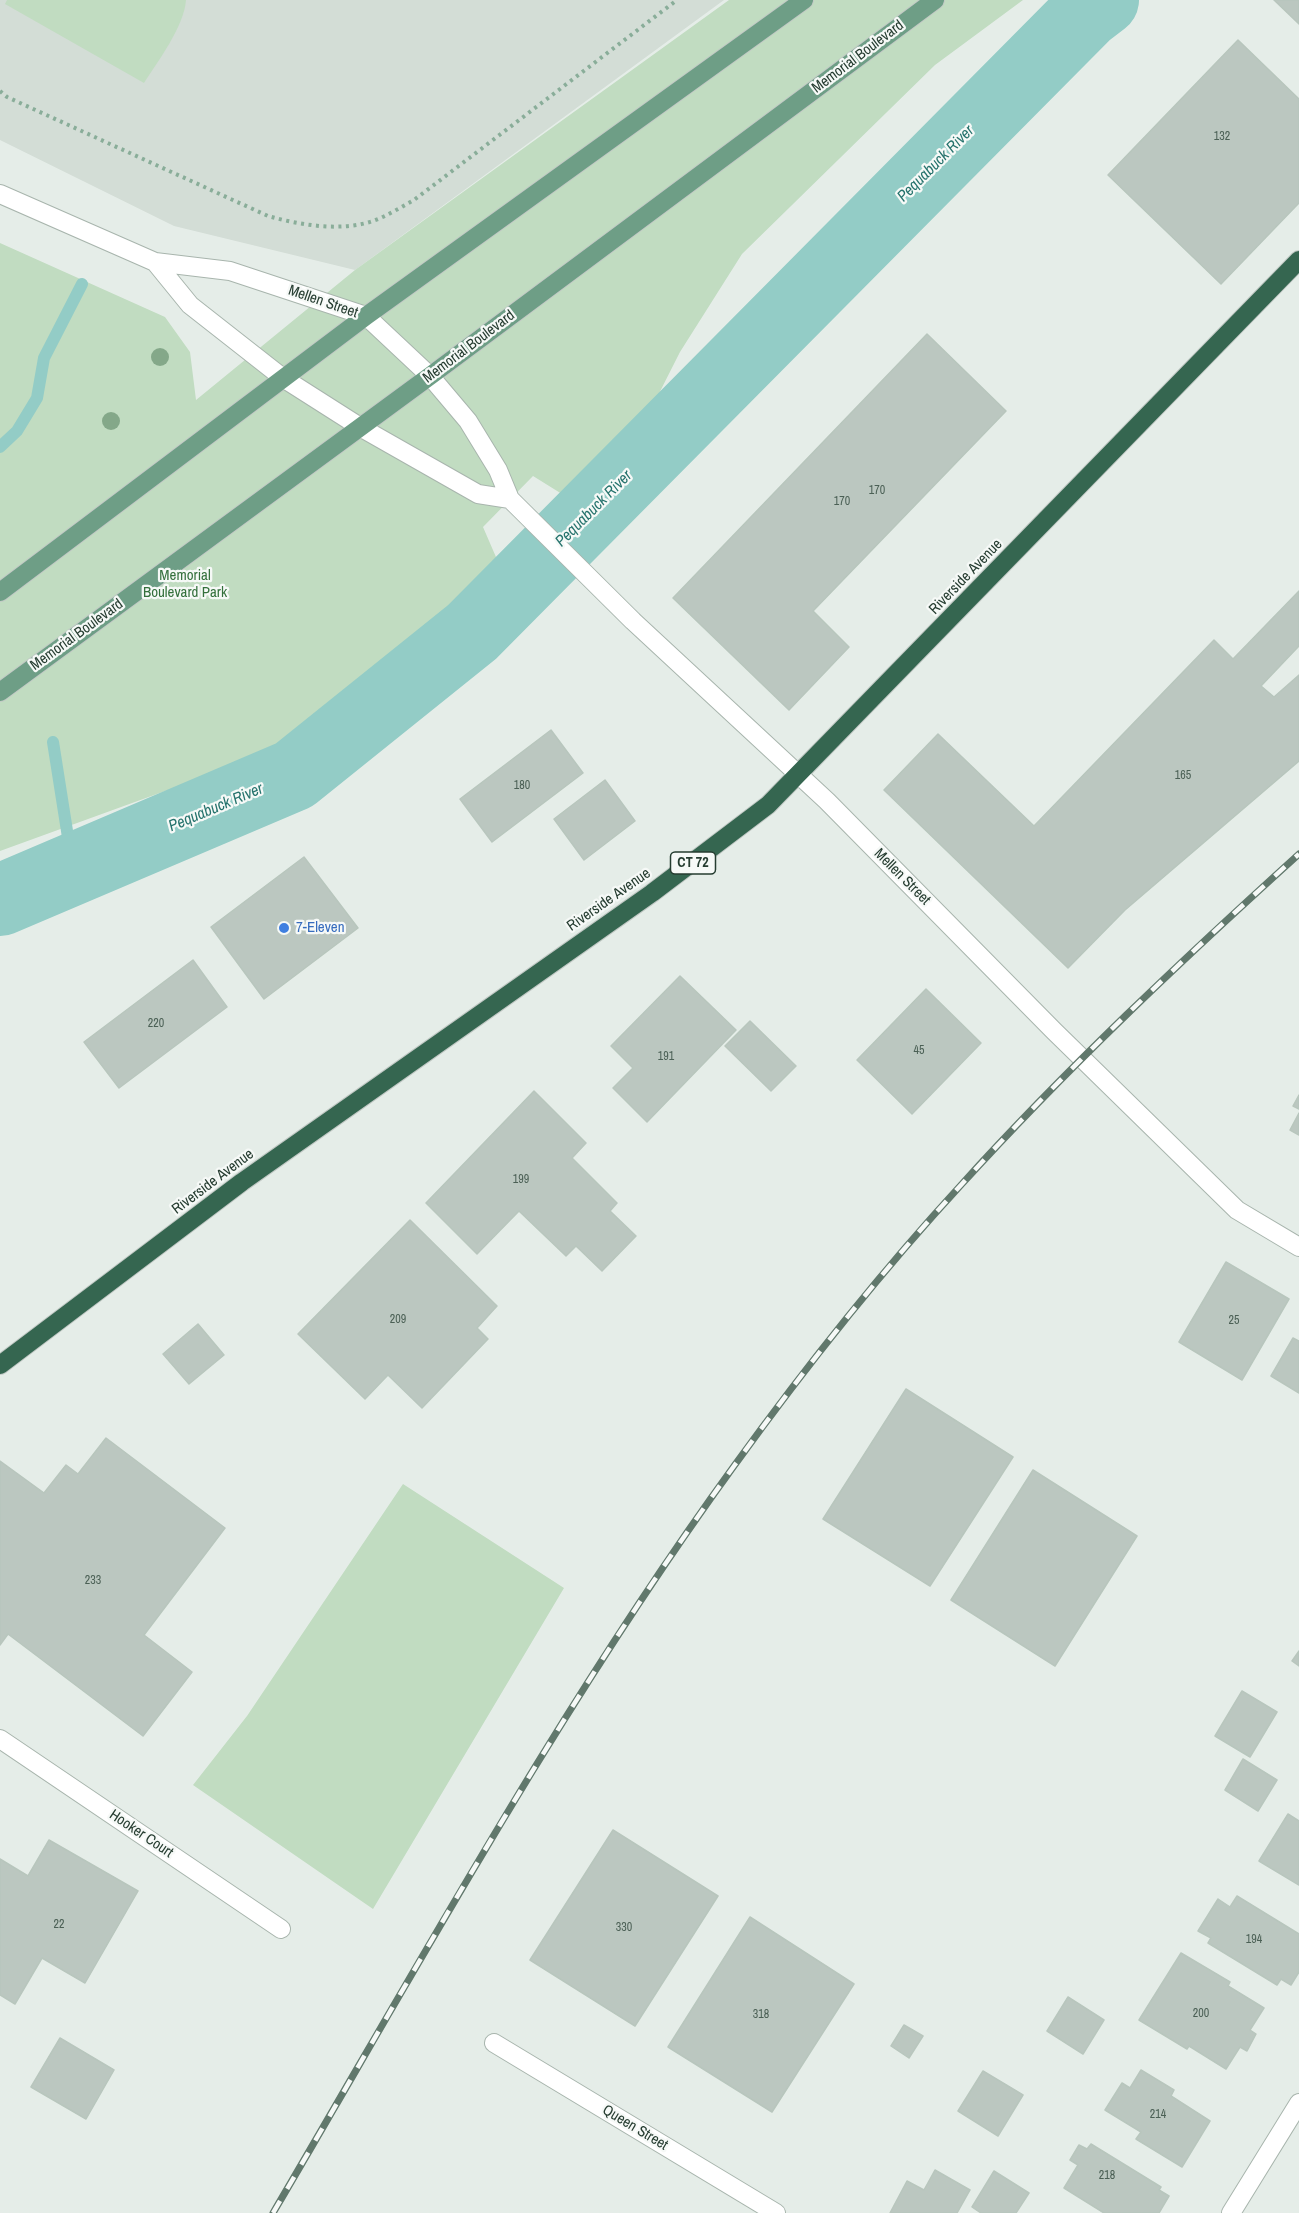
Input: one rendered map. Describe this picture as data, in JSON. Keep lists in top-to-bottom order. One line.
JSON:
{"streets":{"highway":["Riverside Avenue","CT 72"],"main road":["Memorial Boulevard"],"street":["Mellen Street","Hooker Court","Queen Street"]},"crossings":[["Memorial Boulevard","Mellen Street"],["Mellen Street","Riverside Avenue"]],"water":["Pequabuck River"],"parks":["Memorial Boulevard Park"],"places":["7-Eleven"],"house_numbers":["132","170","170","165","180","220","45","191","199","209","25","233","22","330","194","200","318","214","218"]}
